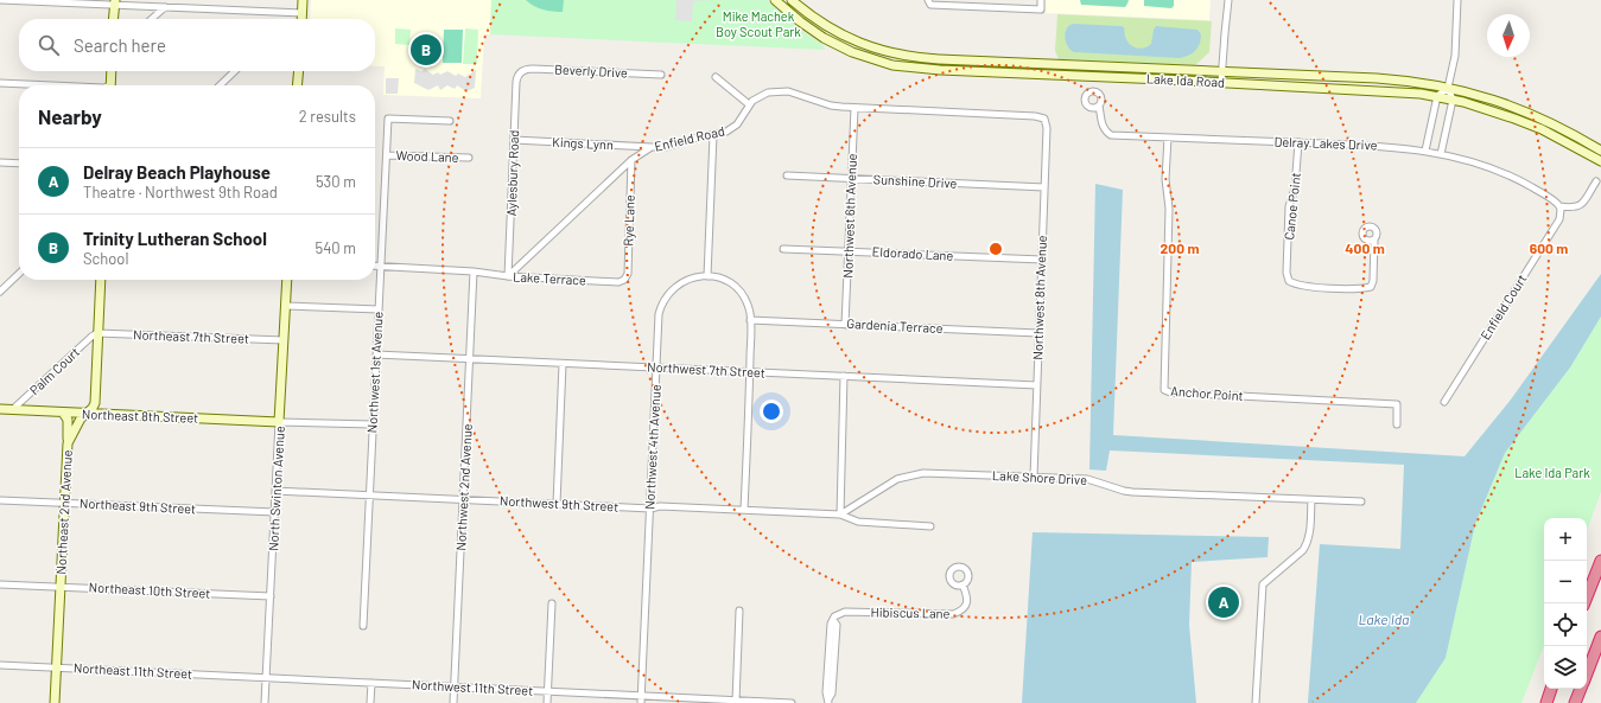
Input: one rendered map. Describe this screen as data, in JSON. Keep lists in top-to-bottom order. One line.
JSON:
{"streets":{"street":["Beverly Drive","Lake Ida Road","Enfield Road","Kings Lynn","Delray Lakes Drive","Wood Lane","Aylesbury Road","Sunshine Drive","Canoe Point","Northwest 6th Avenue","Rye Lane","Eldorado Lane","Lake Terrace","Northwest 8th Avenue","Enfield Court","Gardenia Terrace","Northeast 7th Street","Northwest 7th Street","Palm Court","Northwest 1st Avenue","Anchor Point","Northeast 8th Street","Northwest 4th Avenue","Lake Shore Drive","Northwest 2nd Avenue","North Swinton Avenue","Northwest 9th Street","Northeast 9th Street","Northeast 2nd Avenue","Northeast 10th Street","Hibiscus Lane","Northeast 11th Street","Northwest 11th Street"]},"crossings":[["Beverly Drive","Aylesbury Road"],["Enfield Road","Kings Lynn"],["Enfield Road","Aylesbury Road"],["Enfield Road","Northwest 6th Avenue"],["Enfield Road","Rye Lane"],["Enfield Road","Lake Terrace"],["Enfield Road","Northwest 8th Avenue"],["Kings Lynn","Aylesbury Road"],["Delray Lakes Drive","Canoe Point"],["Delray Lakes Drive","Enfield Court"],["Delray Lakes Drive","Anchor Point"],["Wood Lane","Northwest 1st Avenue"],["Aylesbury Road","Lake Terrace"],["Sunshine Drive","Northwest 6th Avenue"],["Sunshine Drive","Northwest 8th Avenue"],["Northwest 6th Avenue","Eldorado Lane"],["Northwest 6th Avenue","Gardenia Terrace"],["Rye Lane","Lake Terrace"],["Eldorado Lane","Northwest 8th Avenue"],["Lake Terrace","Northwest 1st Avenue"],["Lake Terrace","Northwest 2nd Avenue"],["Northwest 8th Avenue","Gardenia Terrace"],["Northwest 8th Avenue","Northwest 7th Street"],["Northwest 8th Avenue","Lake Shore Drive"],["Gardenia Terrace","Northwest 7th Street"],["Gardenia Terrace","Northwest 4th Avenue"],["Northeast 7th Street","Palm Court"],["Northeast 7th Street","North Swinton Avenue"],["Northeast 7th Street","Northeast 2nd Avenue"],["Northwest 7th Street","Northwest 1st Avenue"],["Northwest 7th Street","Northwest 4th Avenue"],["Northwest 7th Street","Northwest 2nd Avenue"],["Palm Court","Northeast 8th Street"],["Palm Court","Northeast 2nd Avenue"],["Northwest 1st Avenue","Northwest 9th Street"],["Northeast 8th Street","North Swinton Avenue"],["Northeast 8th Street","Northeast 2nd Avenue"],["Northwest 4th Avenue","Northwest 9th Street"],["Northwest 4th Avenue","Northwest 11th Street"],["Lake Shore Drive","Northwest 9th Street"],["Northwest 2nd Avenue","Northwest 9th Street"],["Northwest 2nd Avenue","Northwest 11th Street"],["North Swinton Avenue","Northwest 9th Street"],["North Swinton Avenue","Northeast 9th Street"],["North Swinton Avenue","Northeast 10th Street"],["North Swinton Avenue","Northeast 11th Street"],["North Swinton Avenue","Northwest 11th Street"],["Northeast 9th Street","Northeast 2nd Avenue"],["Northeast 2nd Avenue","Northeast 10th Street"],["Northeast 2nd Avenue","Northeast 11th Street"],["Northeast 11th Street","Northwest 11th Street"]],"water":["Lake Ida"],"parks":["Mike Machek Boy Scout Park","Lake Ida Park"],"north":"bottom","page":{"search":"Search here","pins":["B","A"],"heading":["Nearby","2 results"],"list":[{"mark":"A","name":"Delray Beach Playhouse","note":"Theatre · Northwest 9th Road","value":"530 m"},{"mark":"B","name":"Trinity Lutheran School","note":"School","value":"540 m"}],"map_buttons":["+","−"]},"rings":["200 m","400 m","600 m"]}
